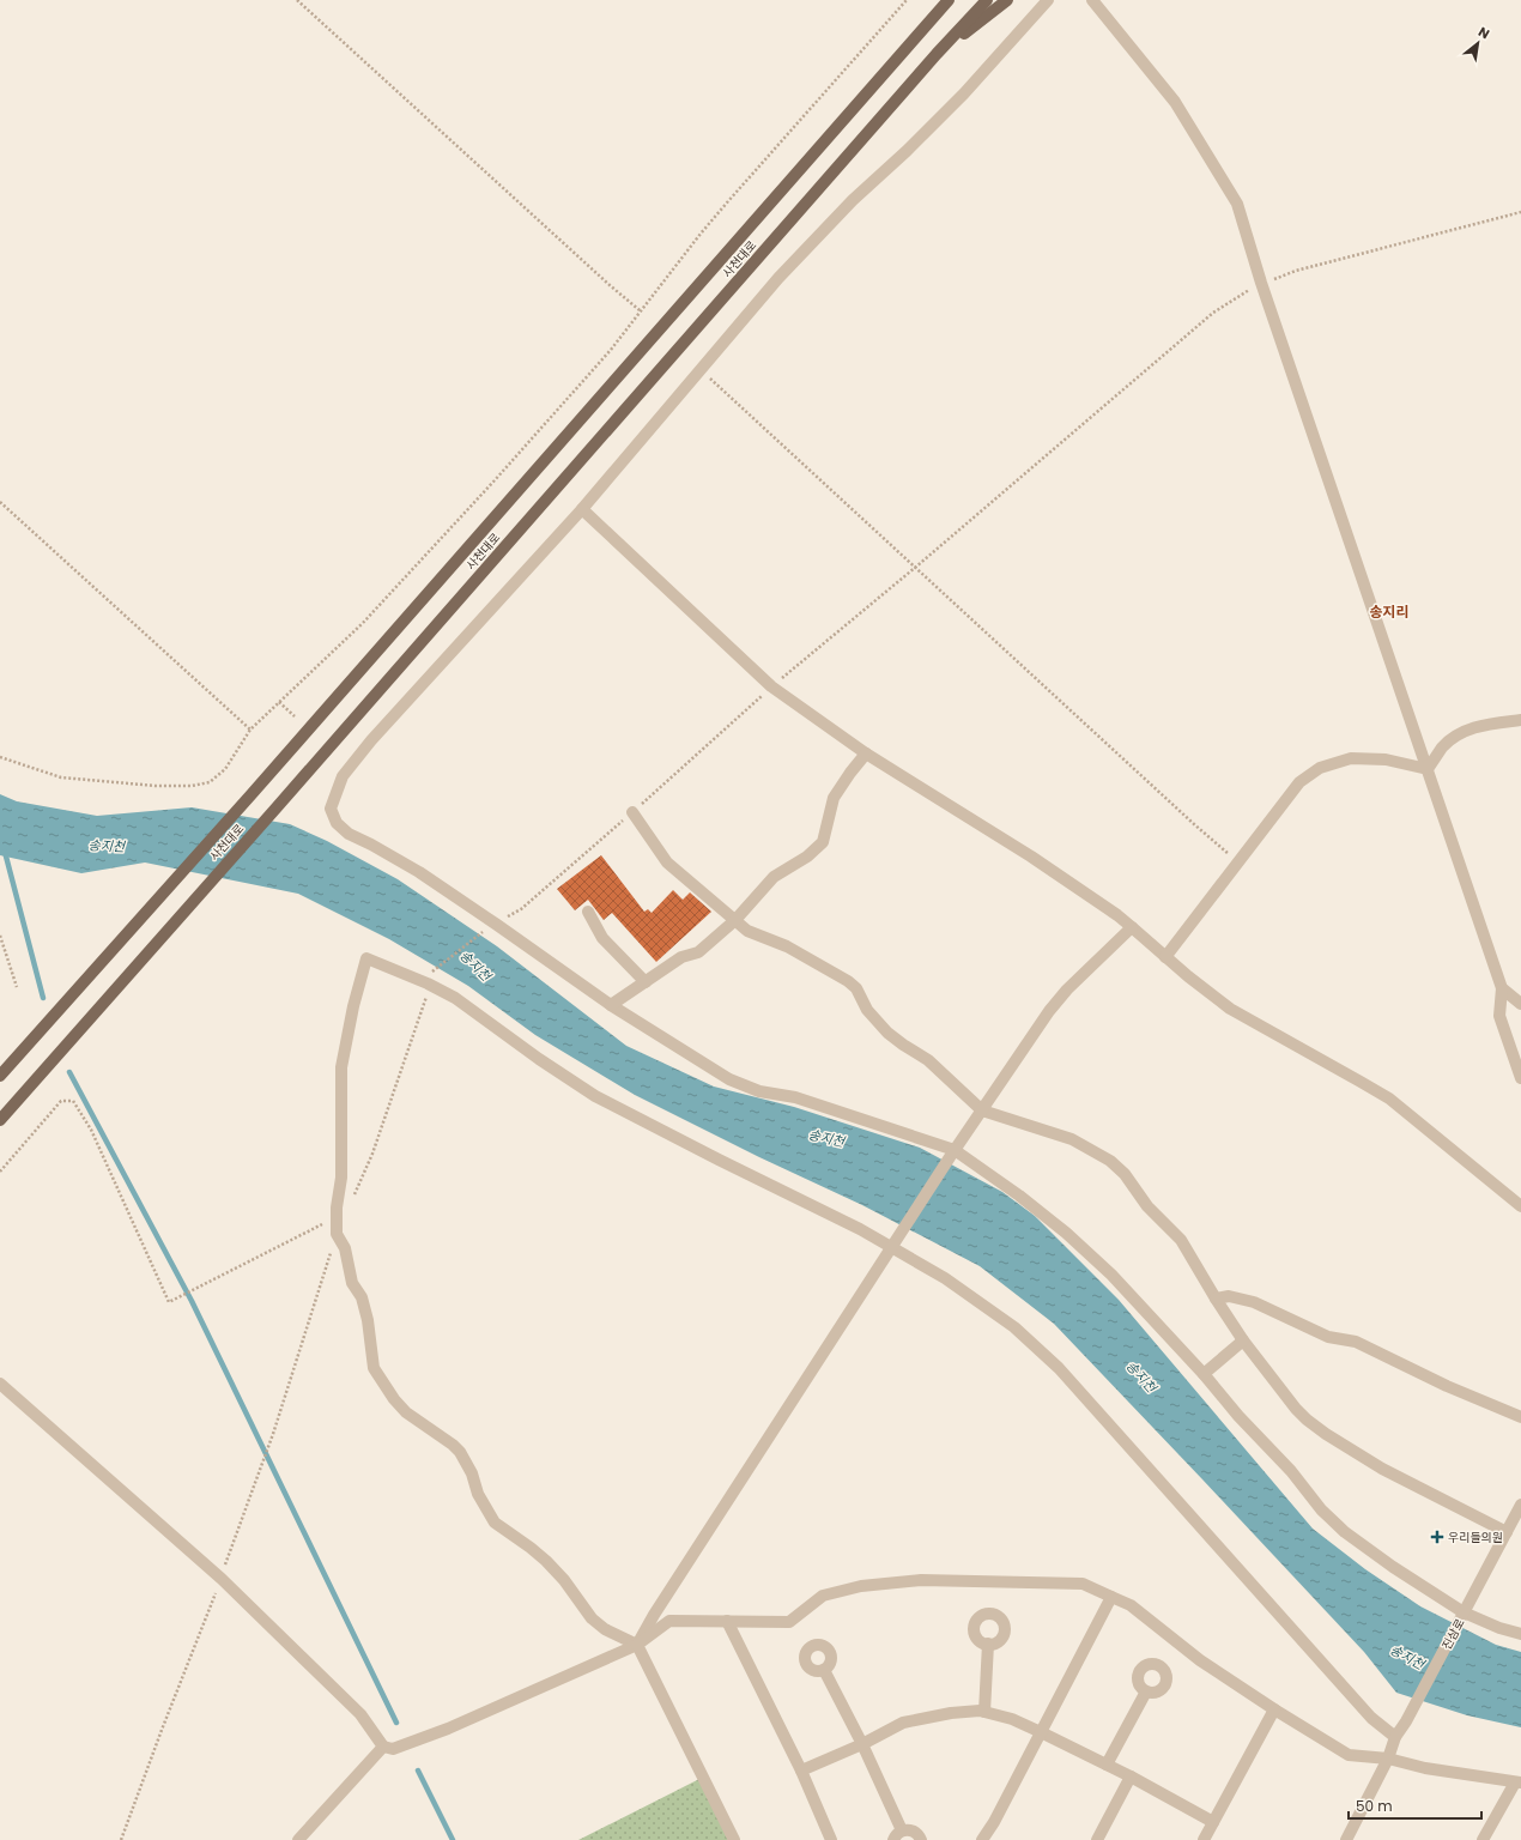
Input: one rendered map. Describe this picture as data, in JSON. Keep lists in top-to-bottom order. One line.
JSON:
{"streets":{"main road":["사천대로"],"street":["진삼로"]},"districts":["송지리"],"water":["송지천"],"places":{"health":["우리들의원"]},"scale_bar":"50 m","north":"top right"}
